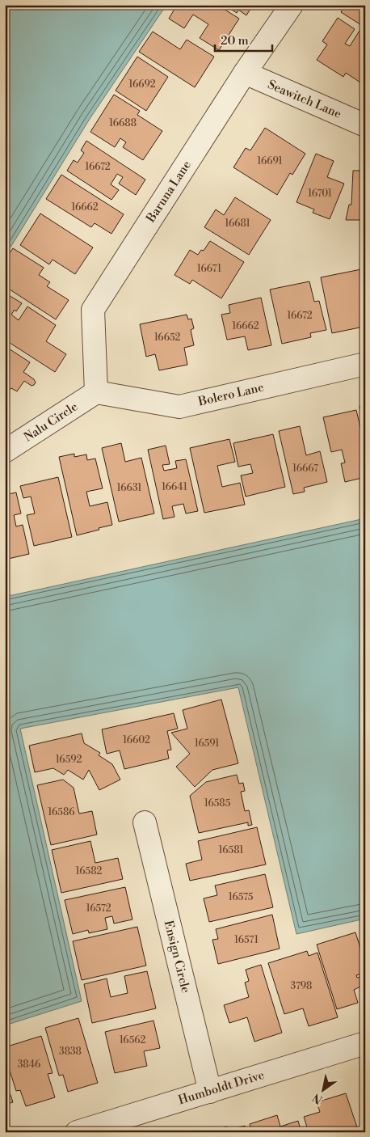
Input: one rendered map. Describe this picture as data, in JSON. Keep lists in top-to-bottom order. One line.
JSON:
{"streets":{"street":["Seawitch Lane","Baruna Lane","Bolero Lane","Nalu Circle","Ensign Circle","Humboldt Drive"]},"crossings":[["Seawitch Lane","Baruna Lane"],["Baruna Lane","Bolero Lane"],["Baruna Lane","Nalu Circle"],["Bolero Lane","Nalu Circle"],["Ensign Circle","Humboldt Drive"]],"house_numbers":["16692","16688","16691","16672","16701","16662","16681","16671","16672","16662","16652","16667","16641","16631","16602","16591","16592","16585","16586","16581","16582","16575","16572","16571","3798","16562","3838","3846"],"scale_bar":"20 m","north":"bottom left"}
